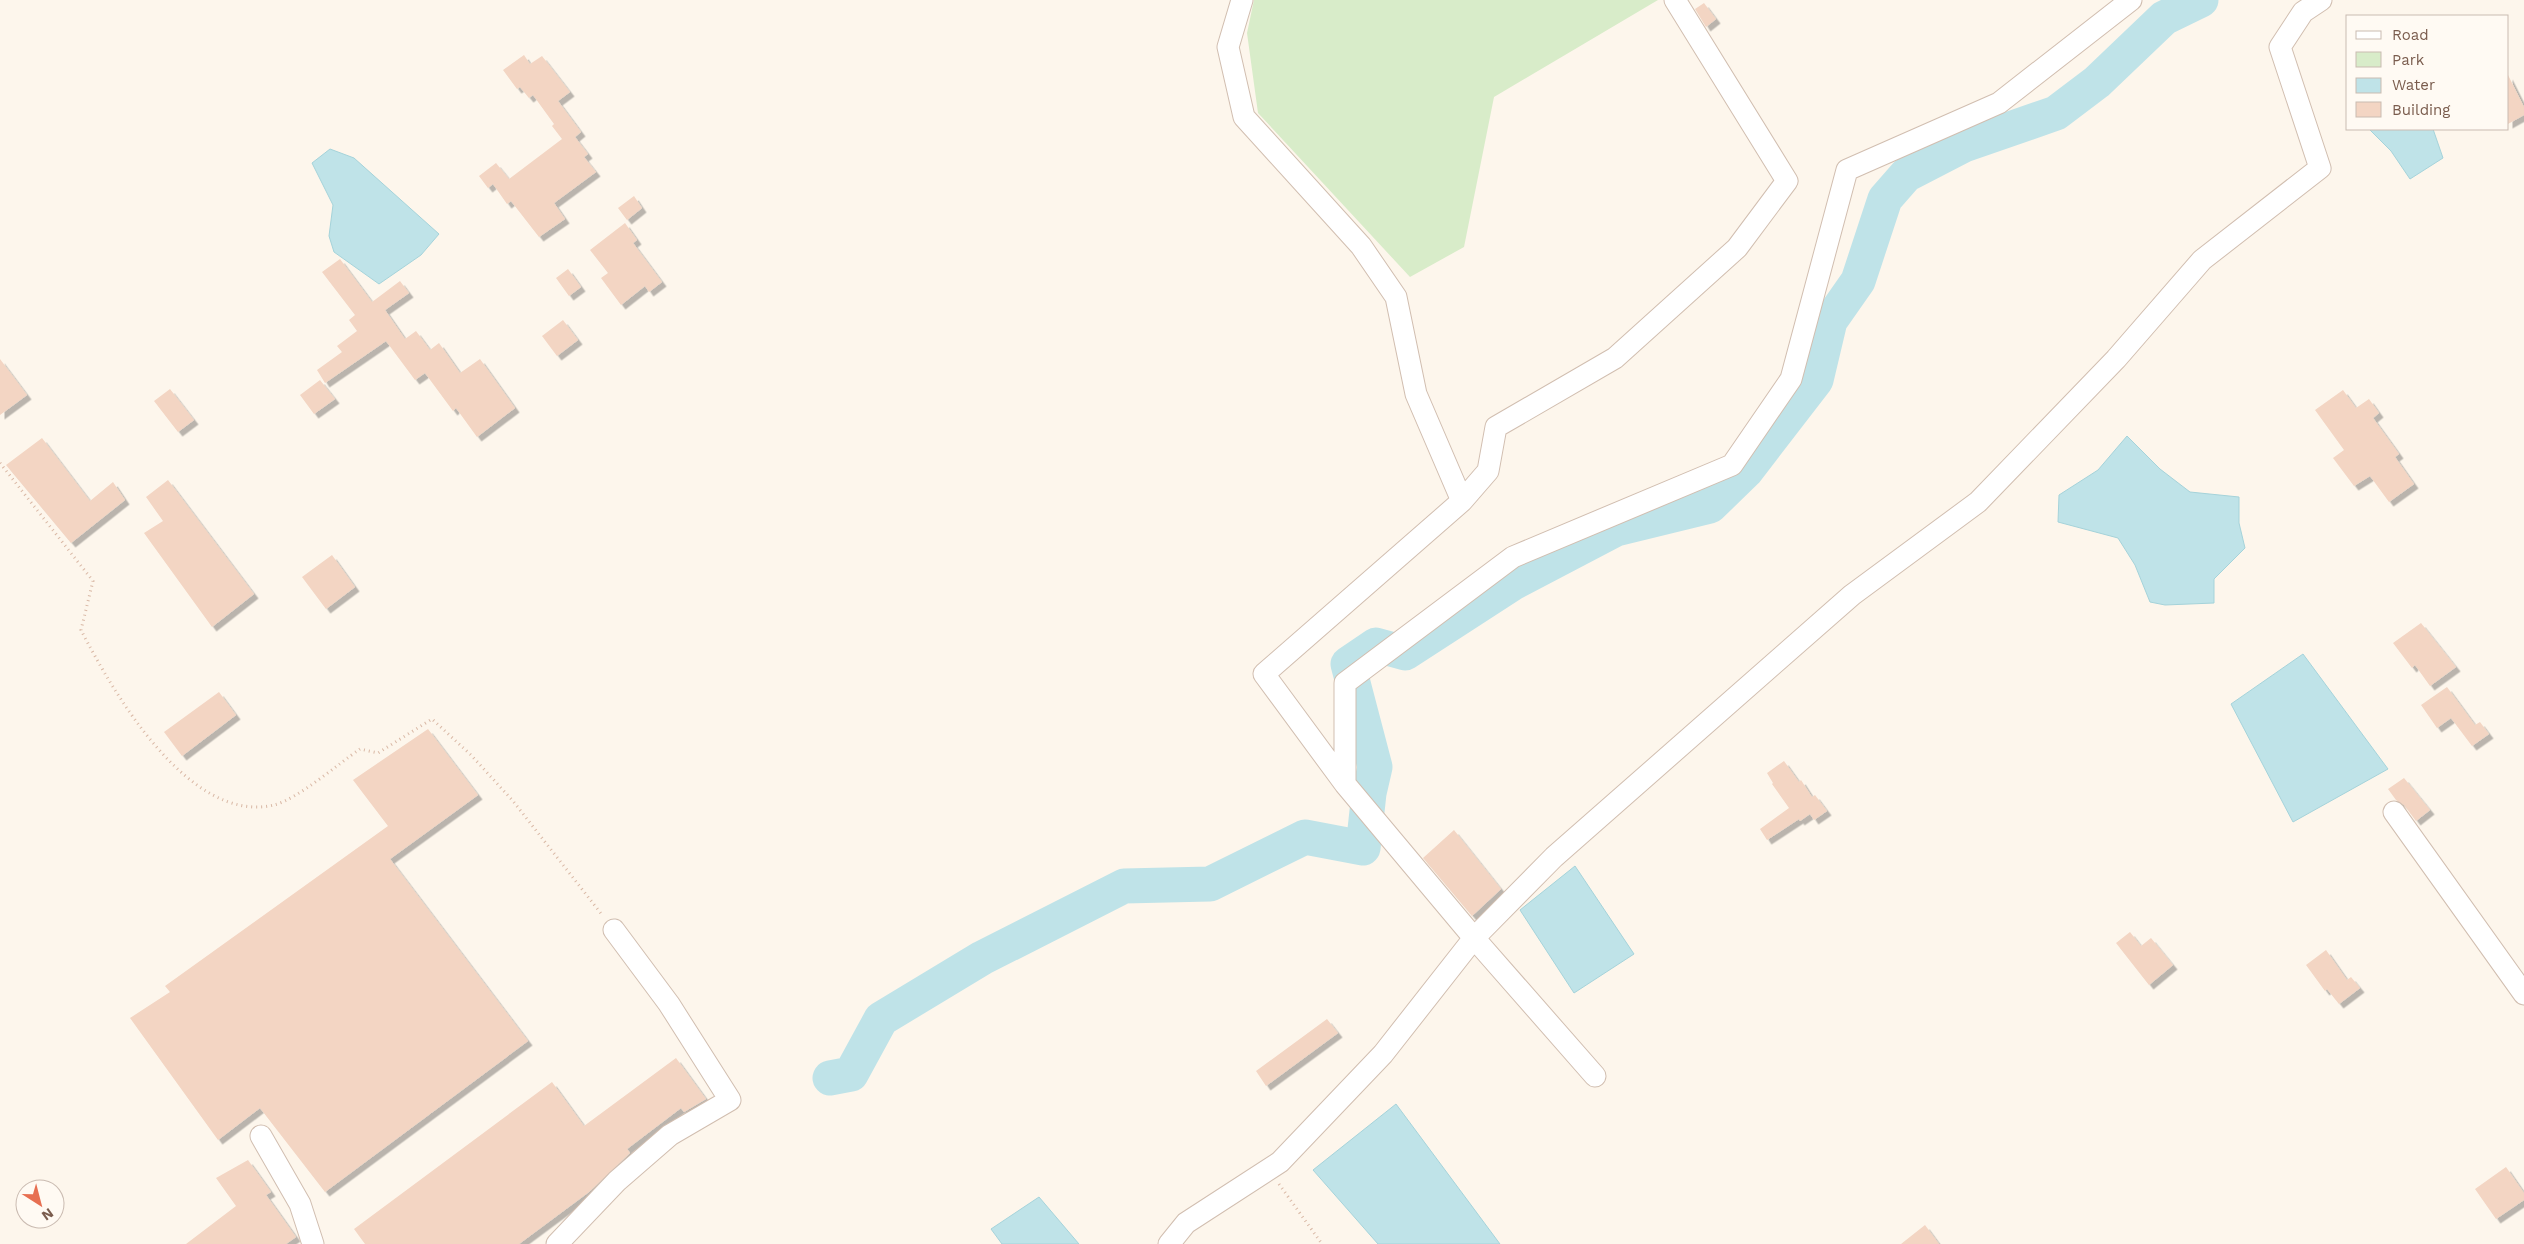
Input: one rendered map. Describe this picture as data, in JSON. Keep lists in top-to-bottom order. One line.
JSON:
{"legend":["Road","Park","Water","Building"],"north":"bottom right"}
